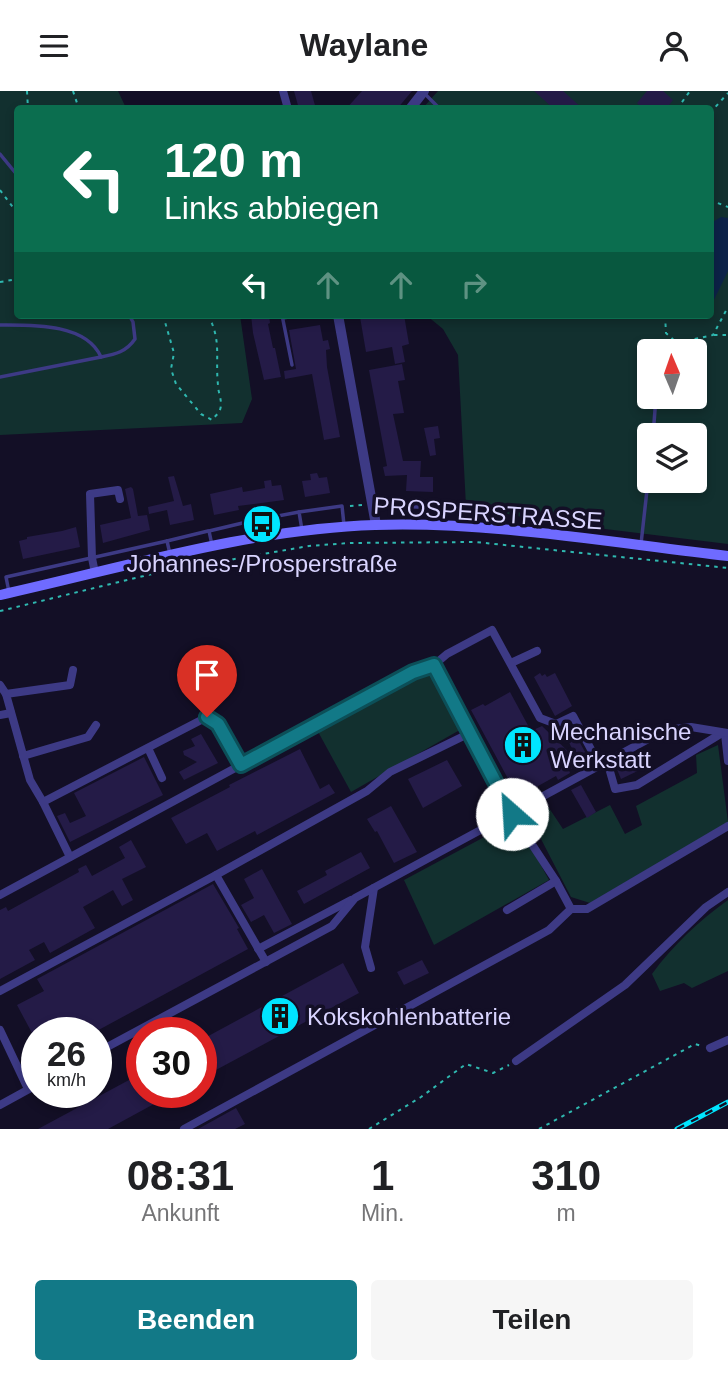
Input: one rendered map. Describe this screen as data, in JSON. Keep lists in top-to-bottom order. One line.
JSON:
{"streets":{"main road":["PROSPERSTRASSE"]},"places":{"bus stop":["Johannes-/Prosperstraße"],"building":["Mechanische Werkstatt","Kokskohlenbatterie"]},"north":"top","page":{"header":"Waylane","turn":["120 m","Links abbiegen"],"speed":"26 km/h","limit":"30","eta":["08:31","Ankunft","1","Min.","310","m"],"buttons":["Beenden","Teilen"]}}
